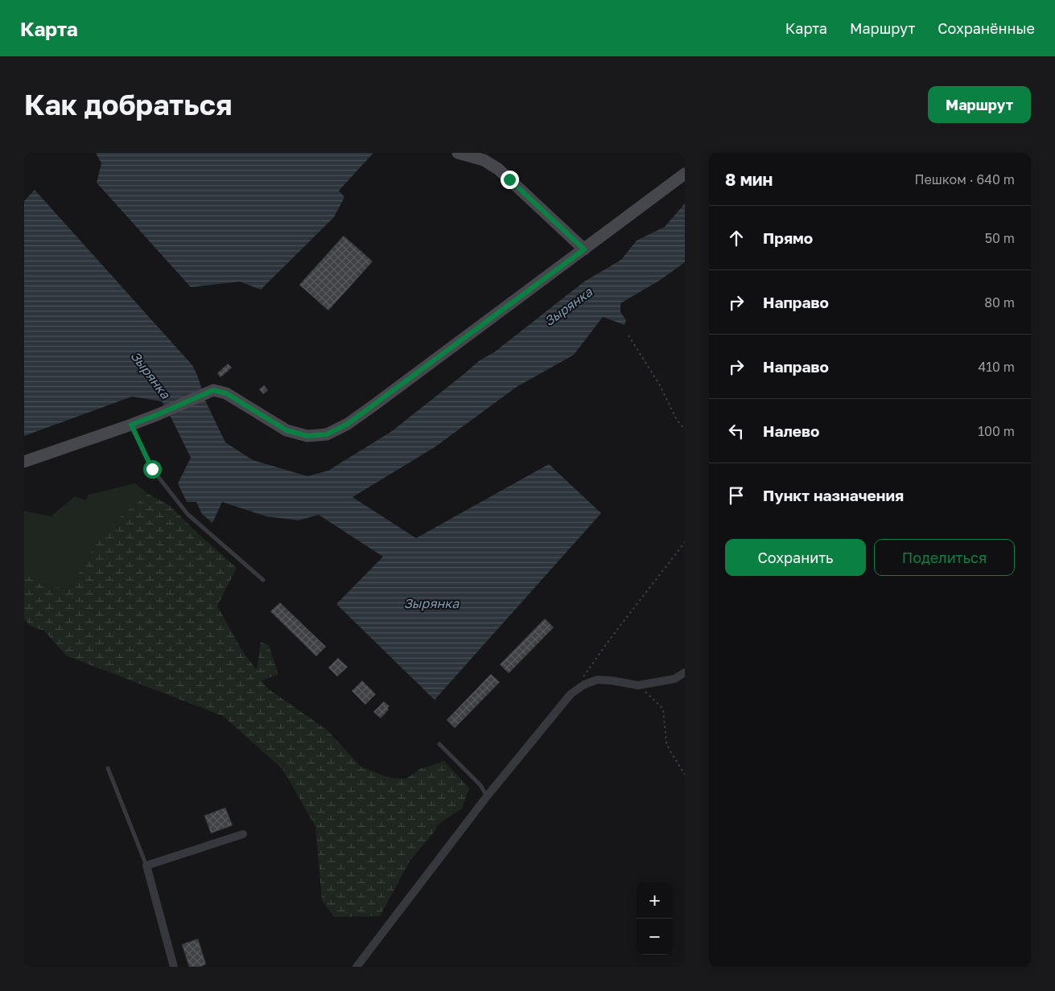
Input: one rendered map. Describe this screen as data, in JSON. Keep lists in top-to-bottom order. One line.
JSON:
{"water":["Зырянка"],"page":{"header":"Карта","nav":["Карта","Маршрут","Сохранённые"],"buttons":["Маршрут",["Сохранить","Поделиться"]],"title":"Как добраться","heading":["8 мин","Пешком · 640 m"],"list":[["Прямо","50 m"],["Направо","80 m"],["Направо","410 m"],["Налево","100 m"],"Пункт назначения"],"map_buttons":["+","−"]}}
